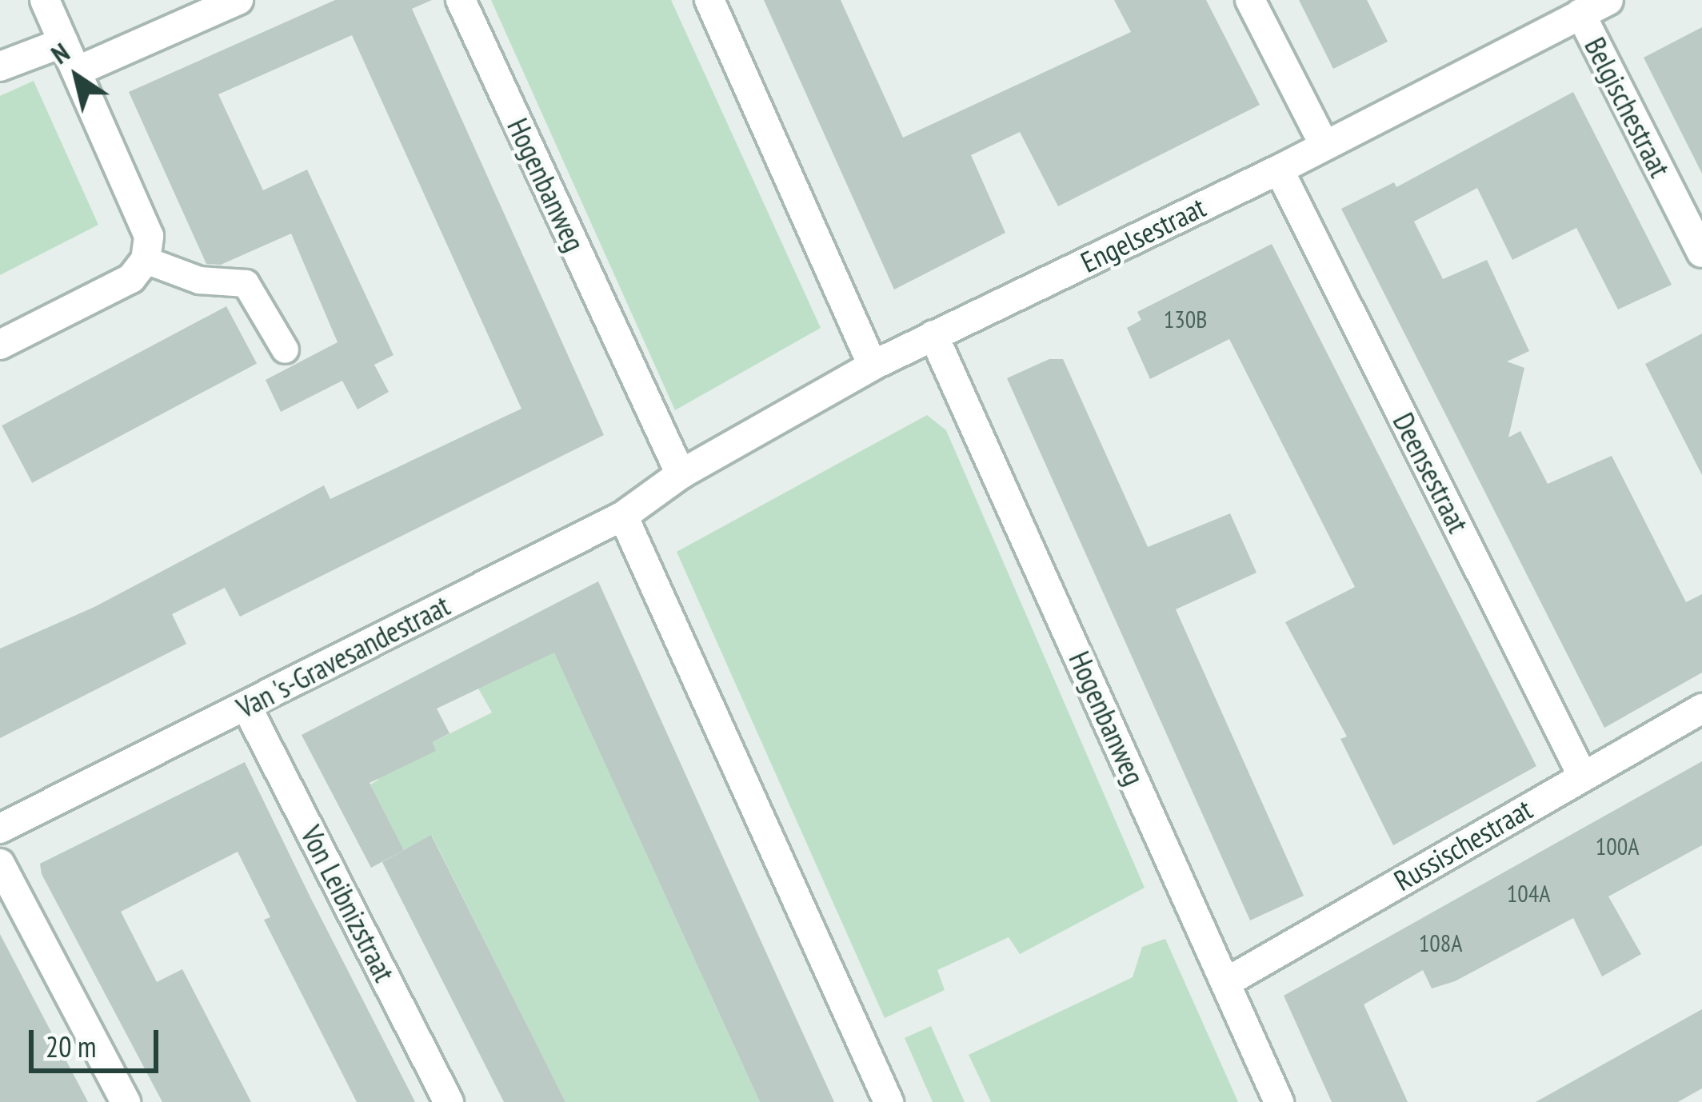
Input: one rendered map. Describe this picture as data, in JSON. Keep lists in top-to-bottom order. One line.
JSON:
{"streets":{"street":["Belgischestraat","Hogenbanweg","Engelsestraat","Deensestraat","Van 's-Gravesandestraat","Russischestraat","Von Leibnizstraat"]},"crossings":[["Belgischestraat","Engelsestraat"],["Hogenbanweg","Engelsestraat"],["Hogenbanweg","Van 's-Gravesandestraat"],["Hogenbanweg","Russischestraat"],["Engelsestraat","Deensestraat"],["Engelsestraat","Van 's-Gravesandestraat"],["Deensestraat","Russischestraat"],["Van 's-Gravesandestraat","Von Leibnizstraat"]],"house_numbers":["130B","100A","104A","108A"],"scale_bar":"20 m","north":"top left"}
